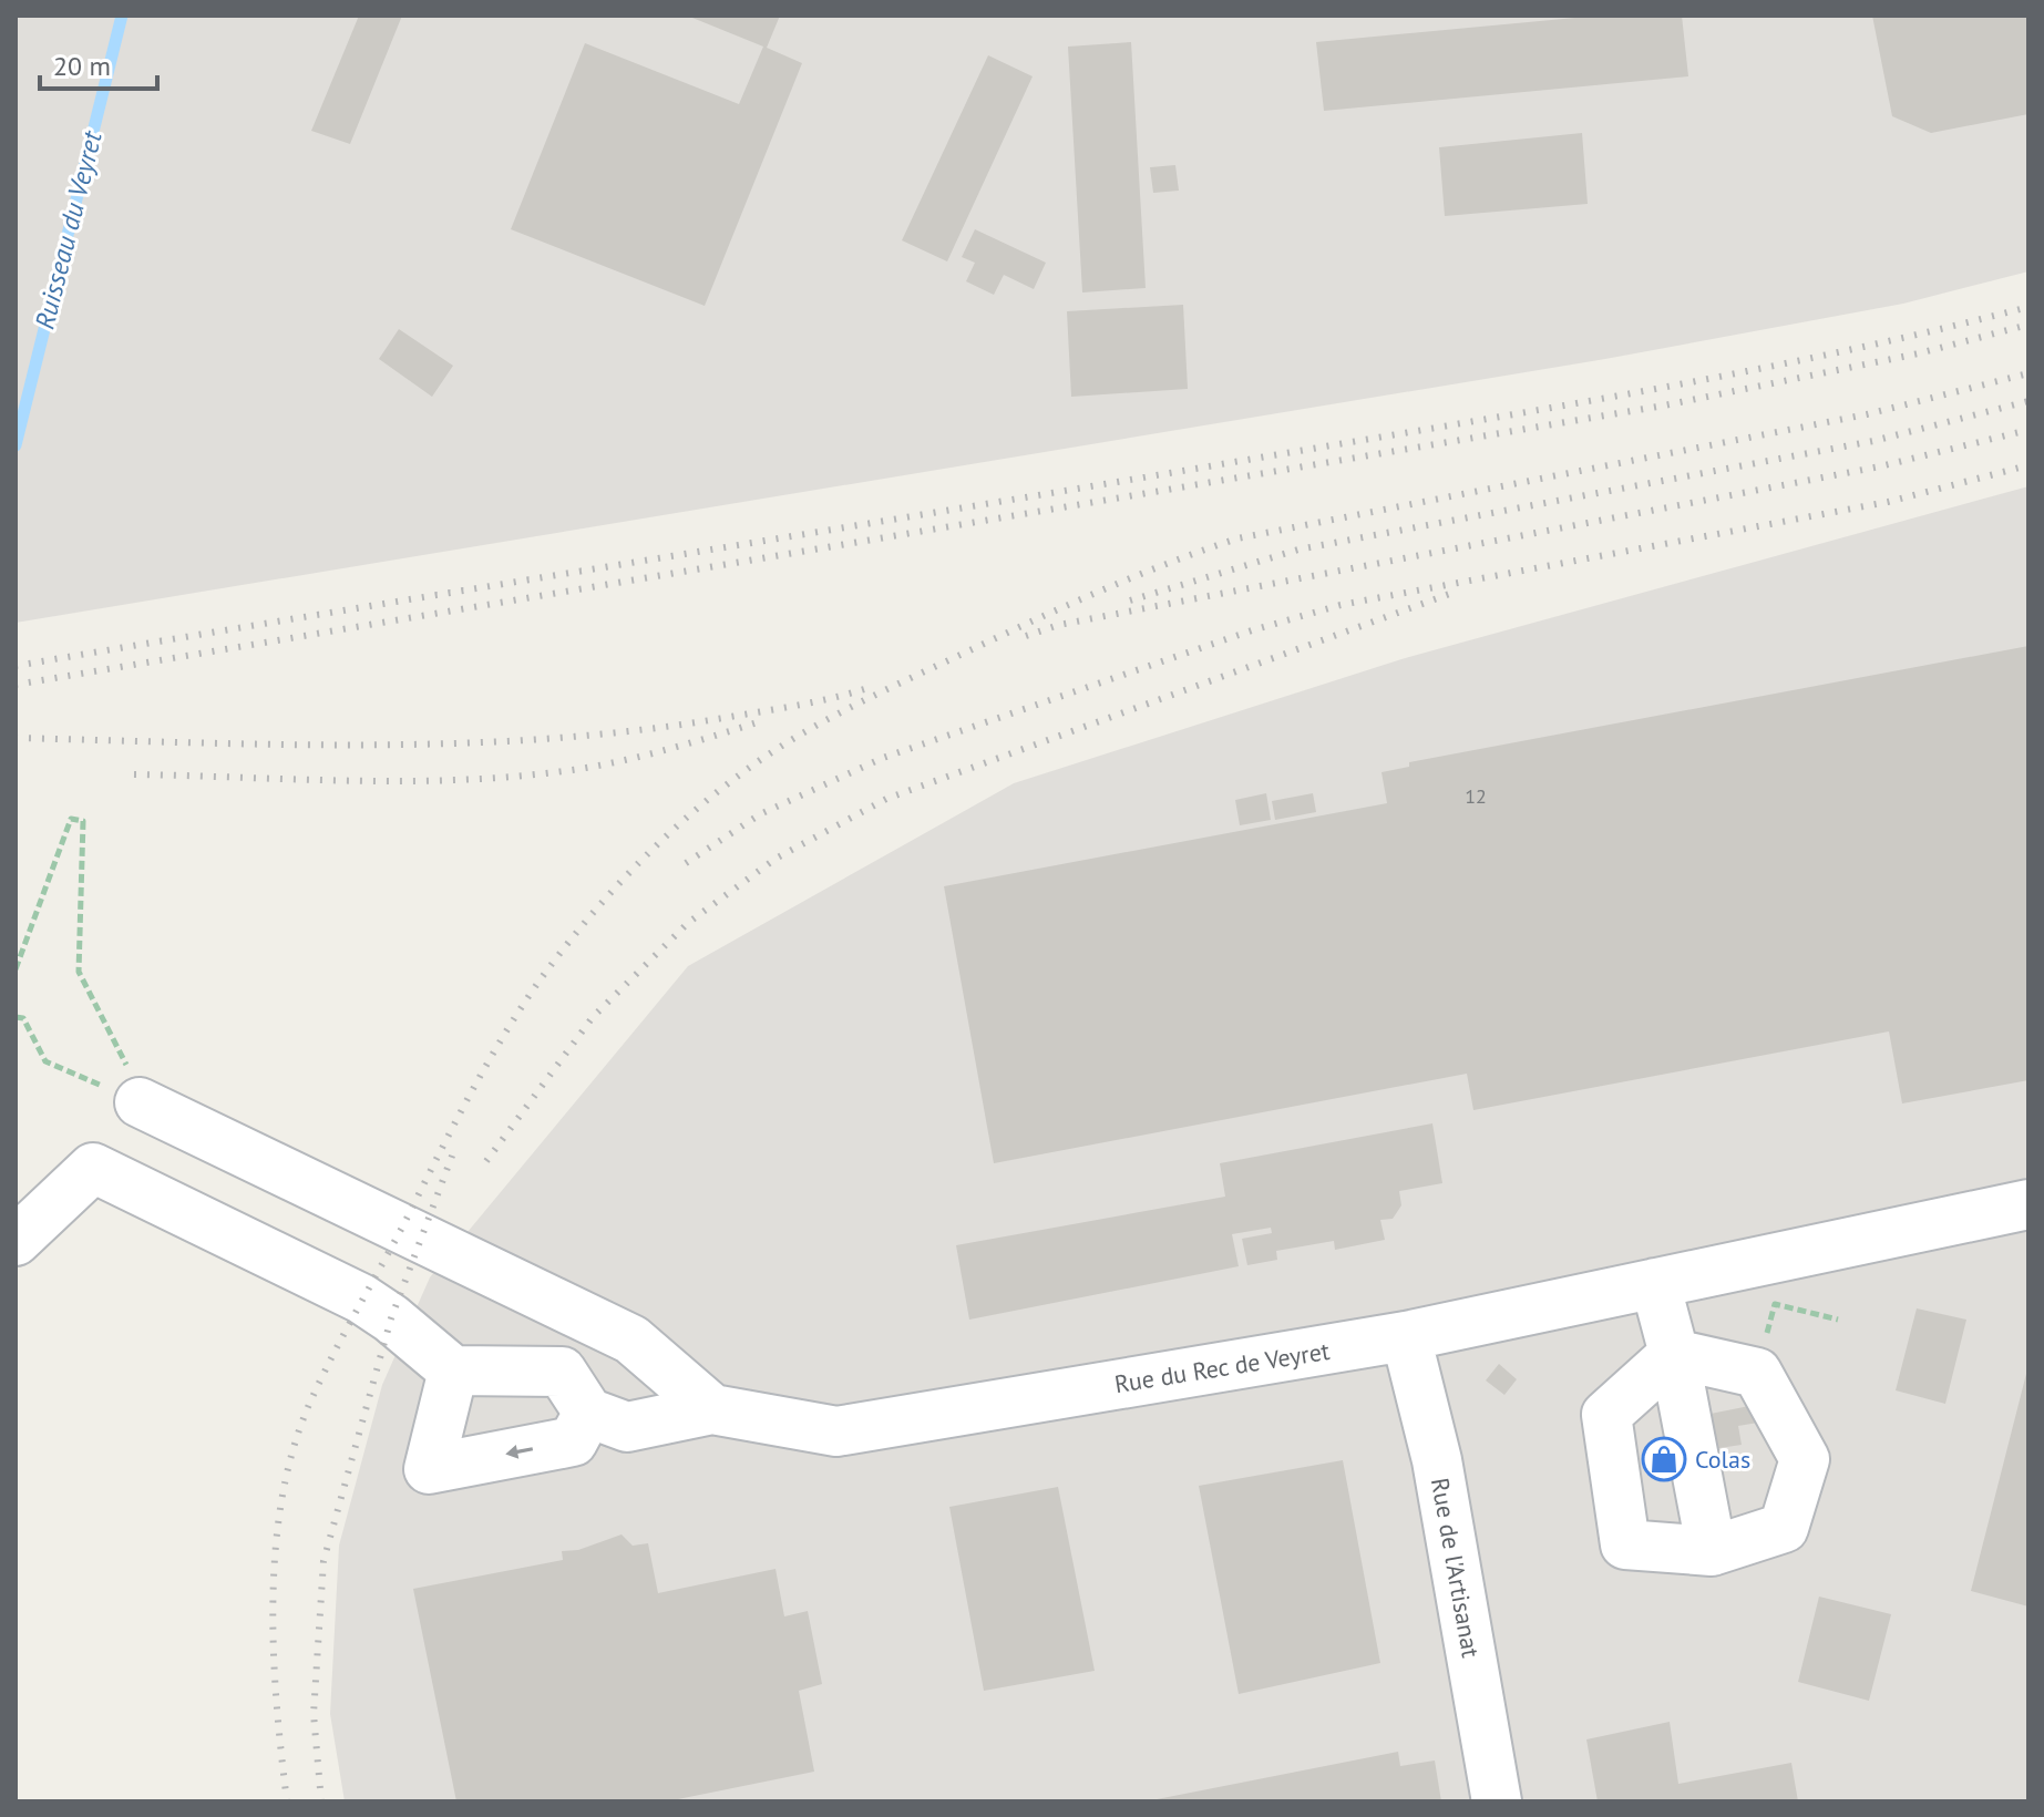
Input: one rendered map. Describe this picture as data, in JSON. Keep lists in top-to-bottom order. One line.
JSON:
{"streets":{"street":["Rue du Rec de Veyret","Rue de l'Artisanat"]},"crossings":[["Rue du Rec de Veyret","Rue de l'Artisanat"]],"water":["Ruisseau du Veyret"],"places":{"shop":["Colas"]},"house_numbers":["12"],"scale_bar":"20 m"}
